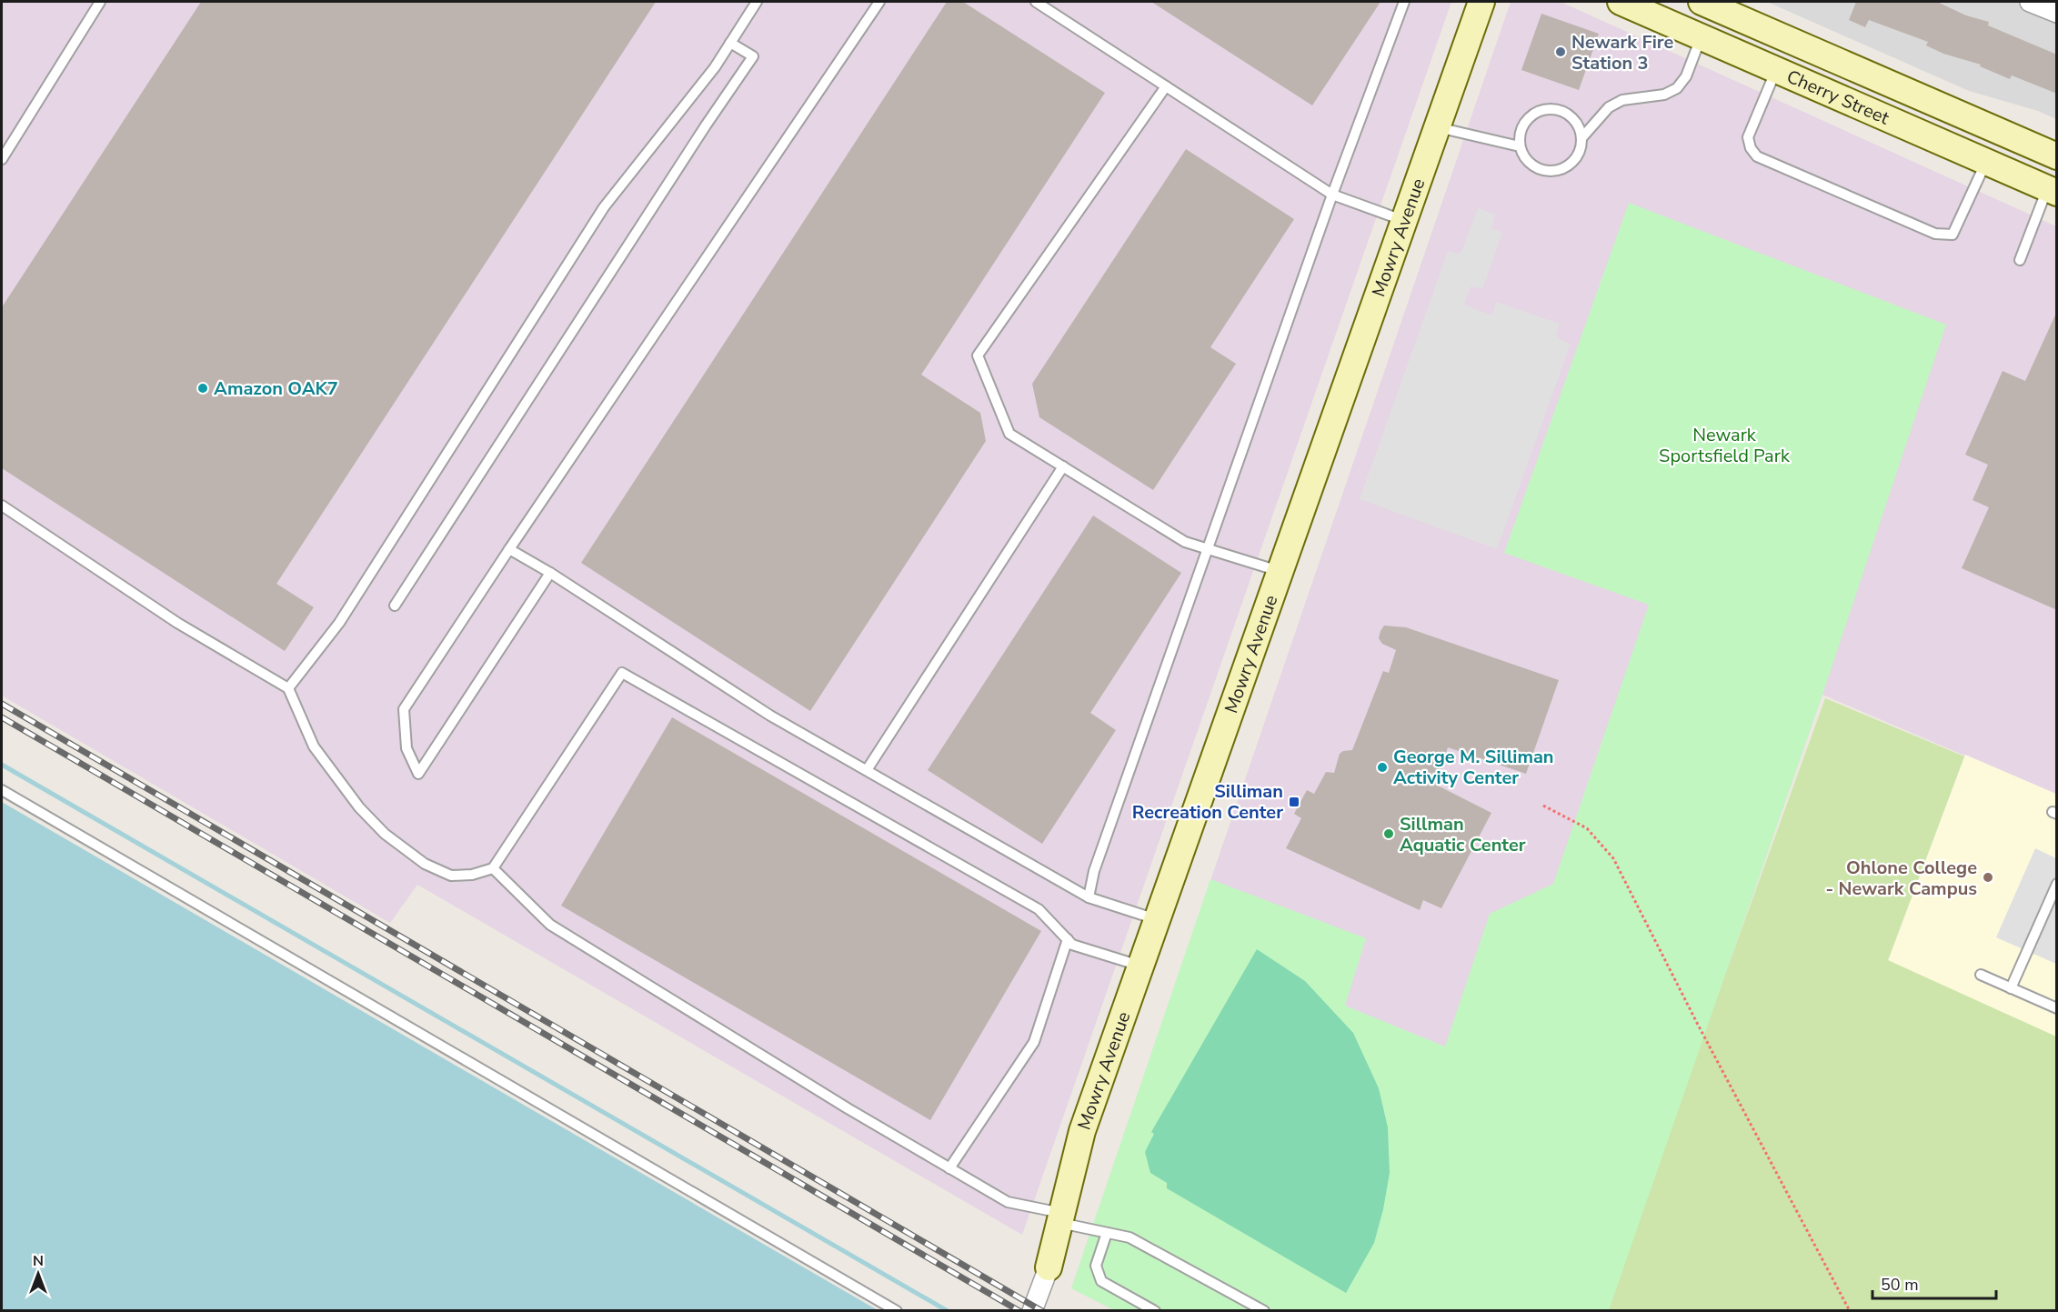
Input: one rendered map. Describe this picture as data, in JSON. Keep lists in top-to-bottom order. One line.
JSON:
{"streets":{"main road":["Cherry Street","Mowry Avenue"]},"parks":["Newark Sportsfield Park"],"places":{"other":["Newark Fire Station 3","Amazon OAK7","George M. Silliman Activity Center","Sillman Aquatic Center","Ohlone College - Newark Campus"],"transit":["Silliman Recreation Center"]},"scale_bar":"50 m","north":"top"}
